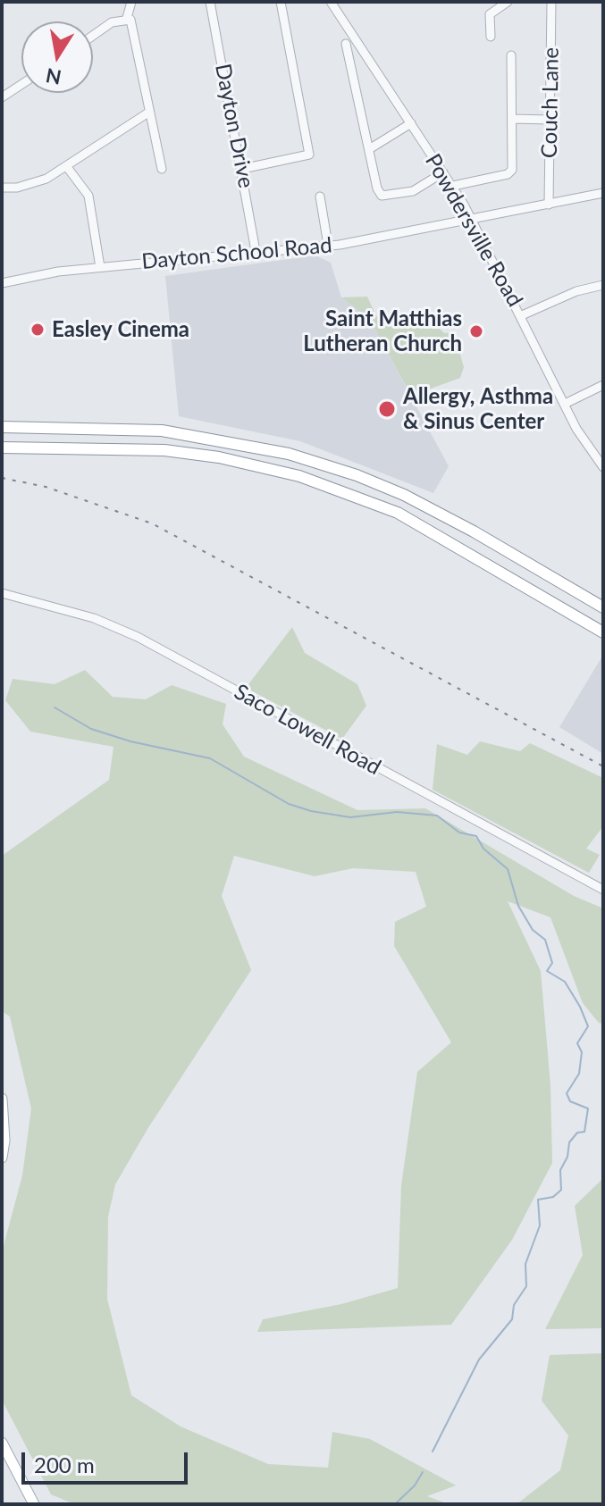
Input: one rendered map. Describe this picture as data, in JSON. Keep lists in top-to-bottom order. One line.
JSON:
{"streets":{"street":["Couch Lane","Dayton Drive","Powdersville Road","Dayton School Road","Saco Lowell Road"]},"crossings":[["Couch Lane","Dayton School Road"],["Dayton Drive","Dayton School Road"],["Powdersville Road","Dayton School Road"]],"places":["Easley Cinema","Saint Matthias Lutheran Church","Allergy, Asthma & Sinus Center"],"scale_bar":"200 m","north":"bottom"}
